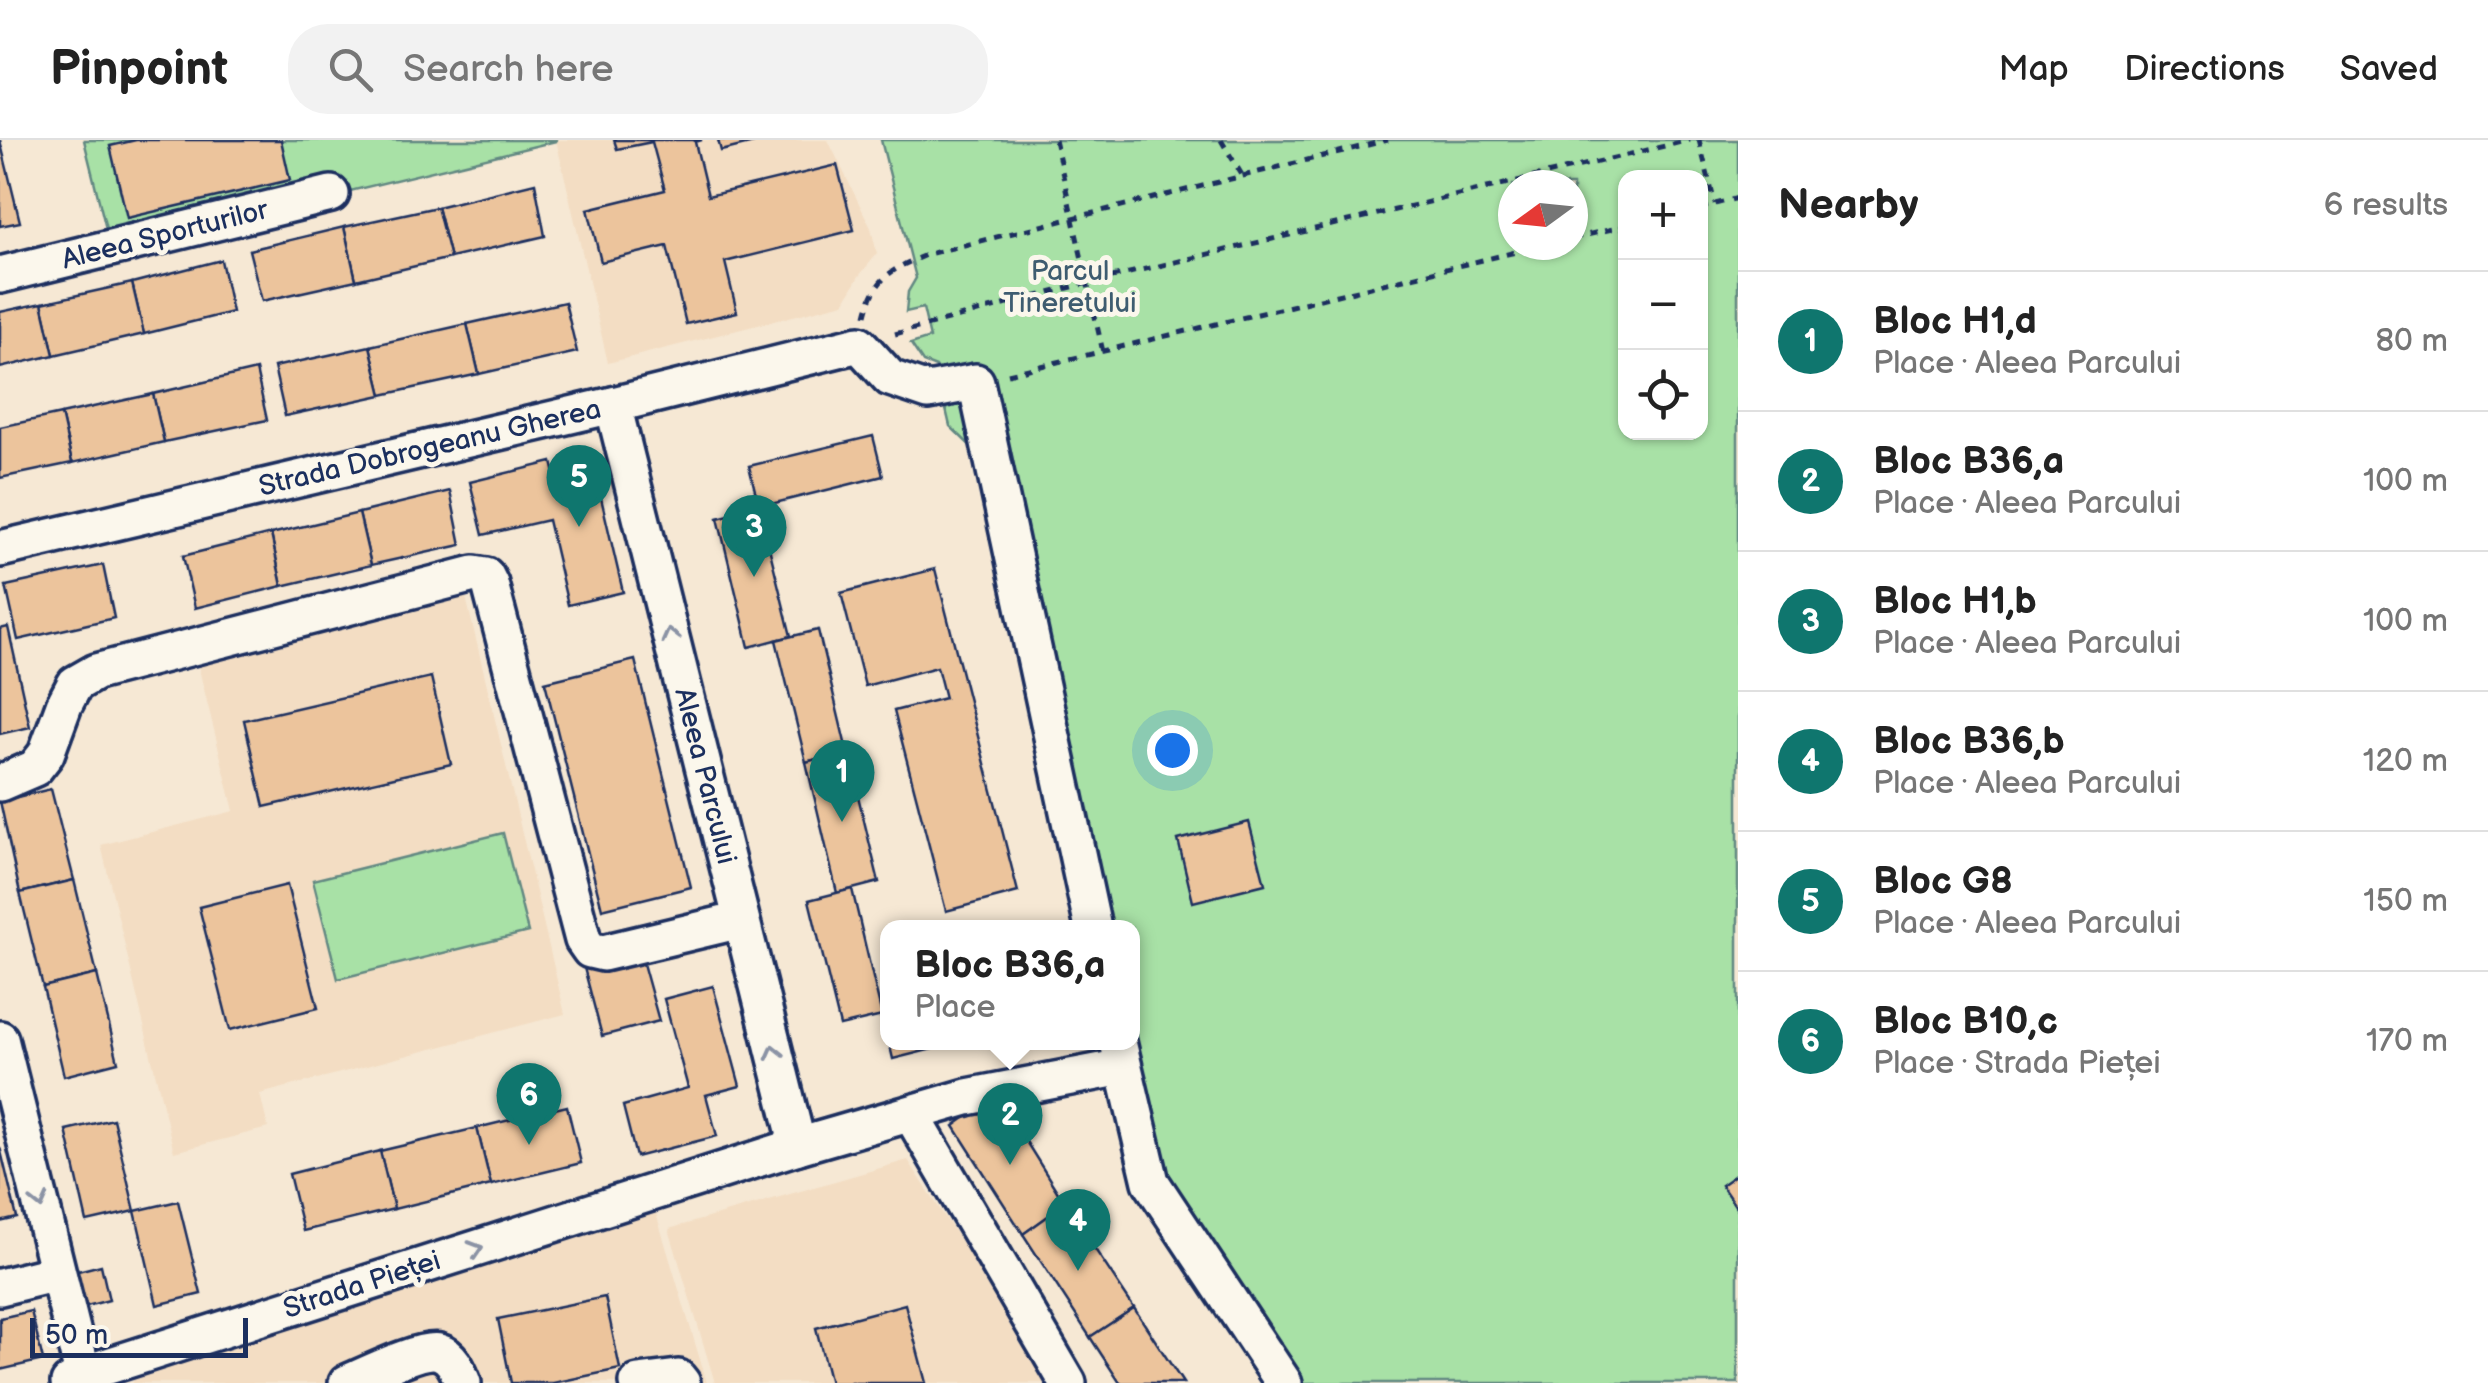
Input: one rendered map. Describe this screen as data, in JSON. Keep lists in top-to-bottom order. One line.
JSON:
{"streets":{"street":["Aleea Sporturilor","Strada Dobrogeanu Gherea","Aleea Parcului","Strada Pieței"]},"crossings":[["Strada Dobrogeanu Gherea","Aleea Parcului"],["Aleea Parcului","Strada Pieței"]],"one_way":["Aleea Parcului"],"parks":["Parcul Tineretului"],"scale_bar":"50 m","north":"left","page":{"header":"Pinpoint","search":"Search here","nav":["Map","Directions","Saved"],"heading":["Nearby","6 results"],"map_buttons":["+","−"],"list":[{"mark":"1","name":"Bloc H1,d","note":"Place · Aleea Parcului","value":"80 m"},{"mark":"2","name":"Bloc B36,a","note":"Place · Aleea Parcului","value":"100 m"},{"mark":"3","name":"Bloc H1,b","note":"Place · Aleea Parcului","value":"100 m"},{"mark":"4","name":"Bloc B36,b","note":"Place · Aleea Parcului","value":"120 m"},{"mark":"5","name":"Bloc G8","note":"Place · Aleea Parcului","value":"150 m"},{"mark":"6","name":"Bloc B10,c","note":"Place · Strada Pieței","value":"170 m"}],"pins":["5","3","1","6","2","4"],"popup":["Bloc B36,a","Place"],"scale":"50 m"}}
